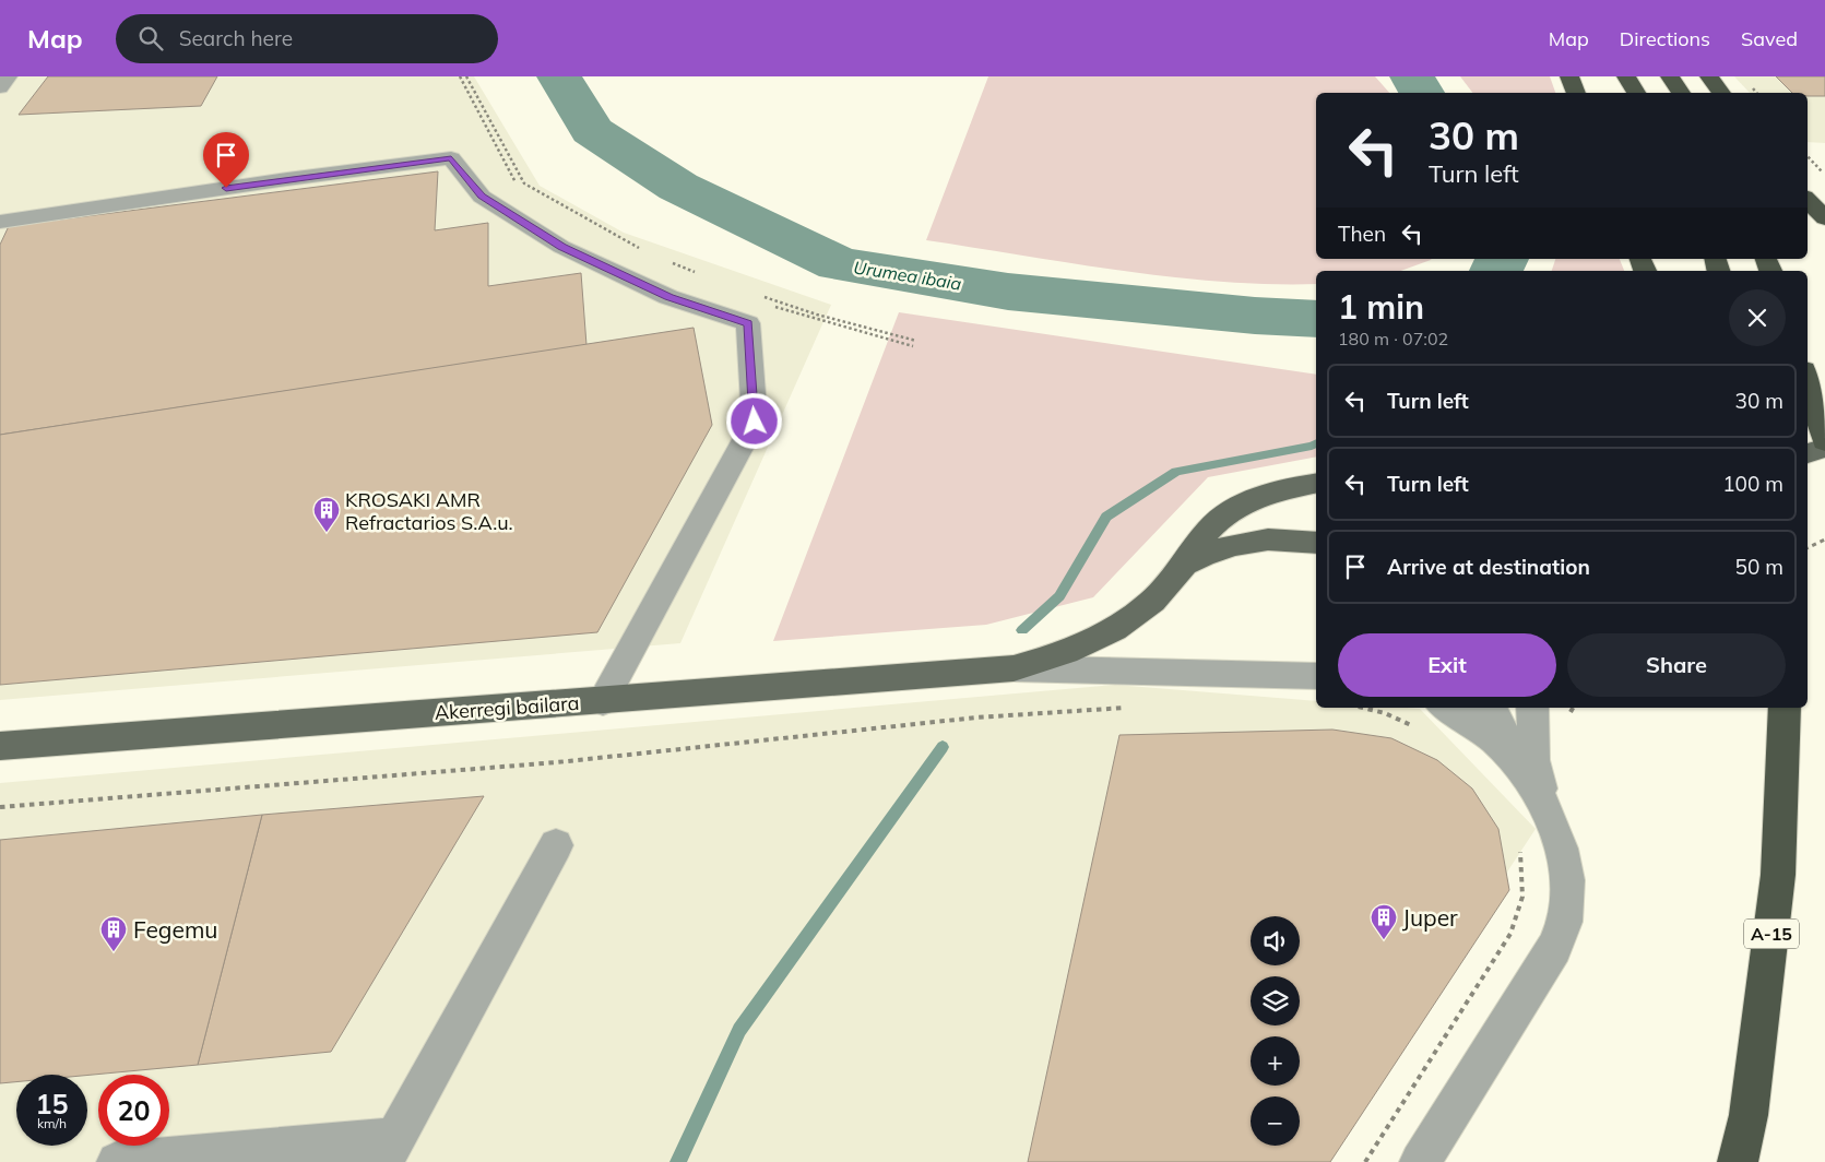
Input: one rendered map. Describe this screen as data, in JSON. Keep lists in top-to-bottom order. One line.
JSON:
{"streets":{"highway":["A-15"],"main road":["Akerregi bailara"]},"water":["Urumea ibaia"],"places":{"building":["KROSAKI AMR Refractarios S.A.u.","Juper","Fegemu"]},"page":{"header":"Map","search":"Search here","nav":["Map","Directions","Saved"],"turn":["30 m","Turn left"],"then":"Then","heading":["1 min","180 m · 07:02"],"list":[{"name":"Turn left","value":"30 m"},{"name":"Turn left","value":"100 m"},{"name":"Arrive at destination","value":"50 m"}],"buttons":["Exit","Share"],"map_buttons":["+","−"],"speed":"15 km/h","limit":"20"}}
